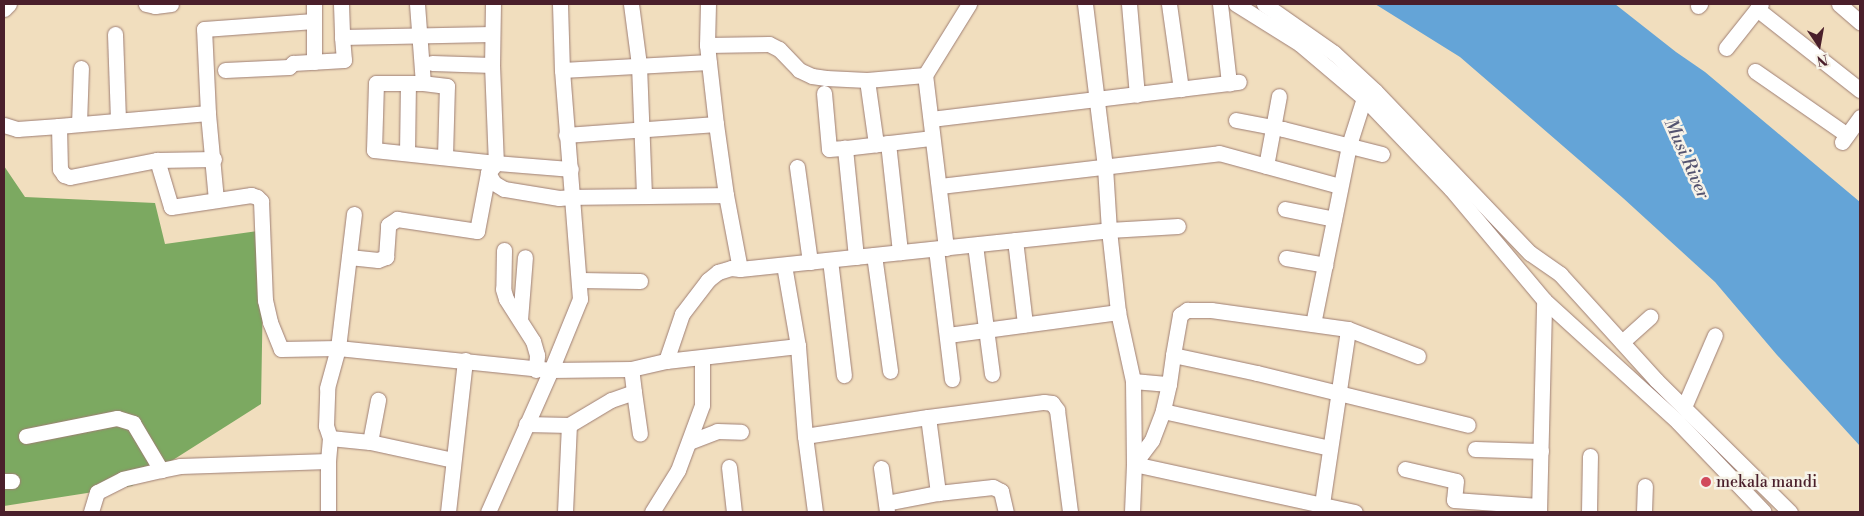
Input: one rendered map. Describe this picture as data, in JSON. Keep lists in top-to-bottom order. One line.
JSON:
{"water":["Musi River"],"places":["mekala mandi"],"north":"bottom"}
